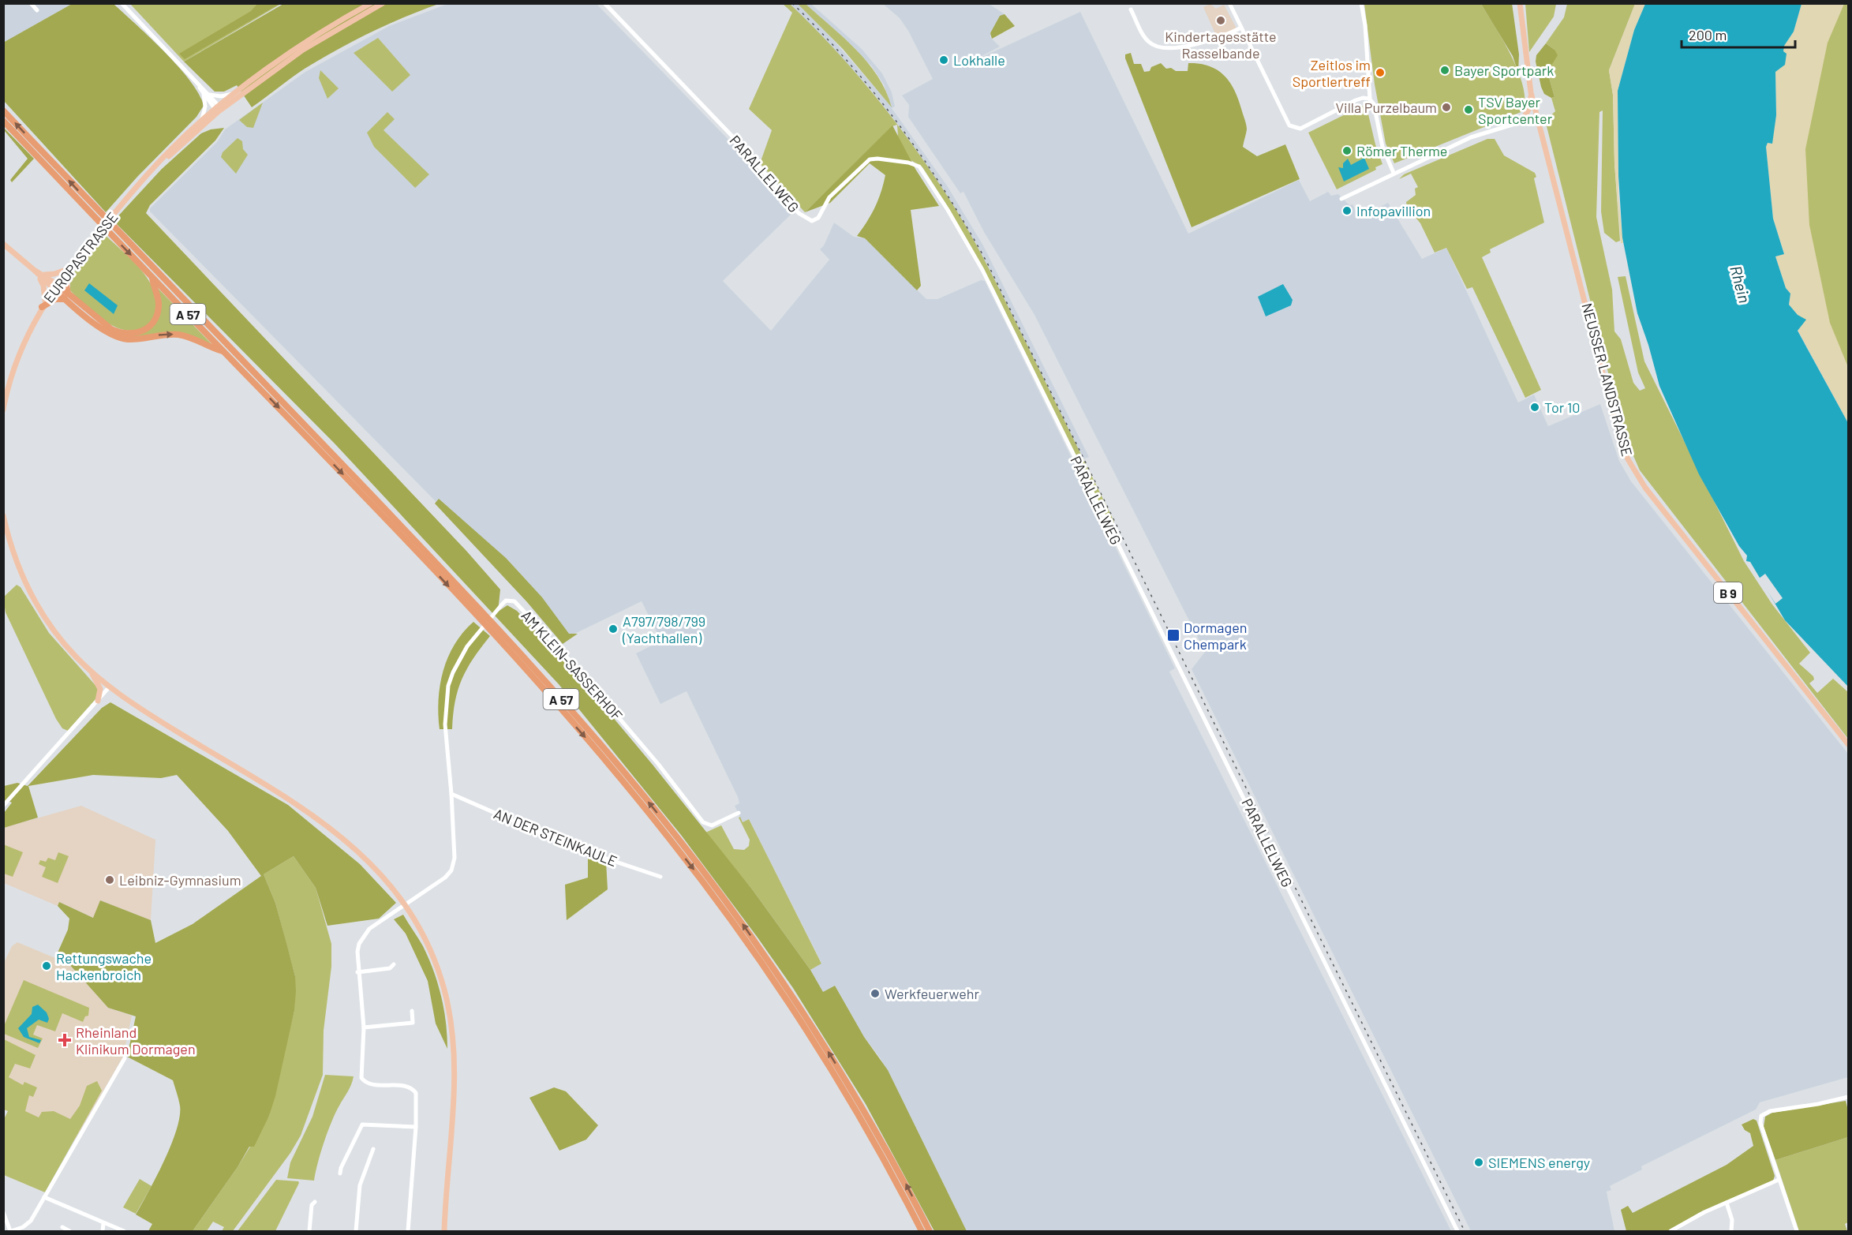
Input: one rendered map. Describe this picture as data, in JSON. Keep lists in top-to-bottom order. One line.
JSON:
{"streets":{"highway":["A 57"],"main road":["EUROPASTRASSE","NEUSSER LANDSTRASSE","B 9"],"street":["PARALLELWEG","AM KLEIN-SASSERHOF","AN DER STEINKAULE"]},"crossings":[["NEUSSER LANDSTRASSE","B 9"],["AM KLEIN-SASSERHOF","AN DER STEINKAULE"]],"water":["Rhein"],"places":{"other":["Kindertagesstätte Rasselbande","Lokhalle","Bayer Sportpark","Zeitlos im Sportlertreff","Villa Purzelbaum","TSV Bayer Sportcenter","Römer Therme","Infopavillion","Tor 10","A797/798/799 (Yachthallen)","Leibniz-Gymnasium","Rettungswache Hackenbroich","Werkfeuerwehr","SIEMENS energy"],"transit":["Dormagen Chempark"],"health":["Rheinland Klinikum Dormagen"]},"scale_bar":"200 m"}
